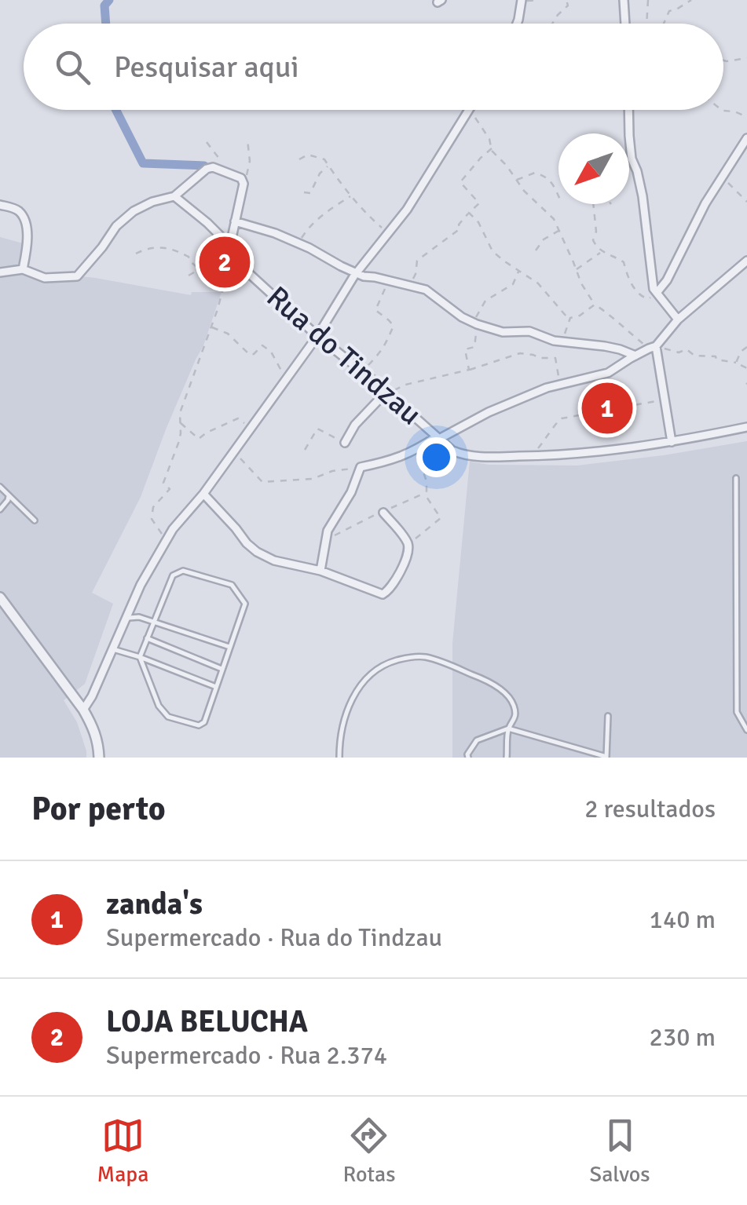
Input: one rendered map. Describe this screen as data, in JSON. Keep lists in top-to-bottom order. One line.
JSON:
{"streets":{"street":["Rua do Tindzau"]},"north":"bottom left","page":{"search":"Pesquisar aqui","pins":["2","1"],"heading":["Por perto","2 resultados"],"list":[{"mark":"1","name":"zanda's","note":"Supermercado · Rua do Tindzau","value":"140 m"},{"mark":"2","name":"LOJA BELUCHA","note":"Supermercado · Rua 2.374","value":"230 m"}],"nav":["Mapa","Rotas","Salvos"]}}
